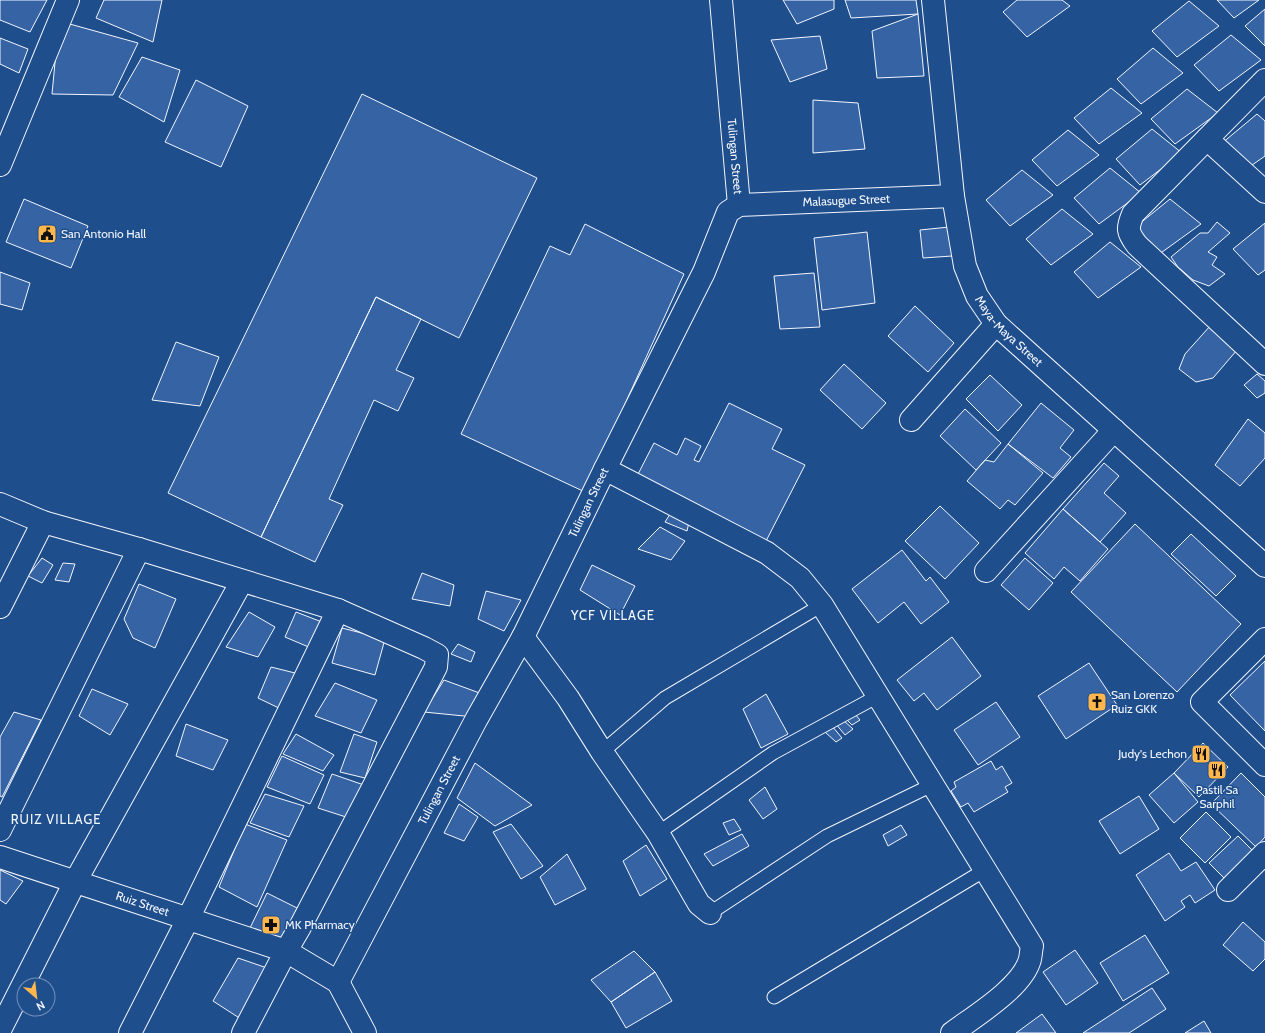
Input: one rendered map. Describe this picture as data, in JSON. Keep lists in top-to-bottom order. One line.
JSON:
{"streets":{"street":["Tulingan Street","Malasugue Street","Maya-Maya Street","Ruiz Street"]},"crossings":[["Tulingan Street","Malasugue Street"],["Tulingan Street","Ruiz Street"],["Malasugue Street","Maya-Maya Street"]],"districts":["YCF VILLAGE","RUIZ VILLAGE"],"places":{"public building":["San Antonio Hall"],"church":["San Lorenzo Ruiz GKK"],"restaurant":["Judy's Lechon","Pastil Sa Sarphil"],"pharmacy":["MK Pharmacy"]},"north":"bottom right"}
